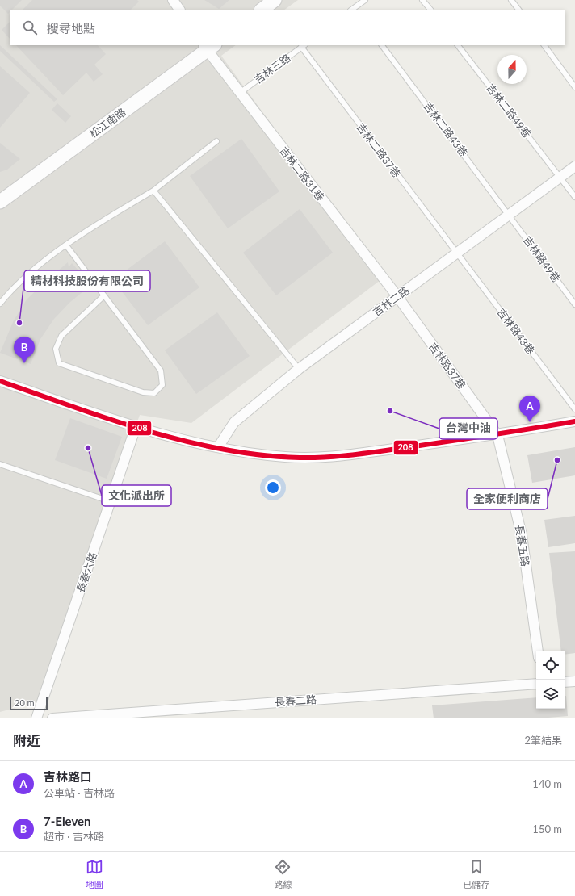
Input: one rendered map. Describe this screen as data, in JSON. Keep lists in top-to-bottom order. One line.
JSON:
{"streets":{"street":["松江南路","吉林二路31巷","吉林二路","吉林路37巷","長春五路","長春六路","長春二路"],"lane":["吉林三路","吉林二路49巷","吉林二路43巷","吉林二路37巷","吉林路49巷","吉林路43巷"]},"crossings":[["吉林三路","吉林二路37巷"],["吉林三路","吉林二路31巷"],["吉林二路49巷","吉林二路"],["松江南路","吉林二路31巷"],["吉林二路43巷","吉林路49巷"],["吉林二路43巷","吉林二路"],["吉林二路37巷","吉林二路"],["吉林二路37巷","吉林路43巷"],["吉林二路31巷","吉林二路"],["吉林二路31巷","吉林路37巷"],["吉林路49巷","吉林二路"],["吉林二路","吉林路43巷"],["吉林二路","吉林路37巷"],["吉林路37巷","長春五路"]],"places":["精材科技股份有限公司","台灣中油","文化派出所","全家便利商店"],"lines":["transit line 208"],"scale_bar":"20 m","north":"top","page":{"search":"搜尋地點","pins":["B","A"],"scale":"20 m","heading":["附近","2筆結果"],"list":[{"mark":"A","name":"吉林路口","note":"公車站 · 吉林路","value":"140 m"},{"mark":"B","name":"7-Eleven","note":"超市 · 吉林路","value":"150 m"}],"nav":["地圖","路線","已儲存"]}}
